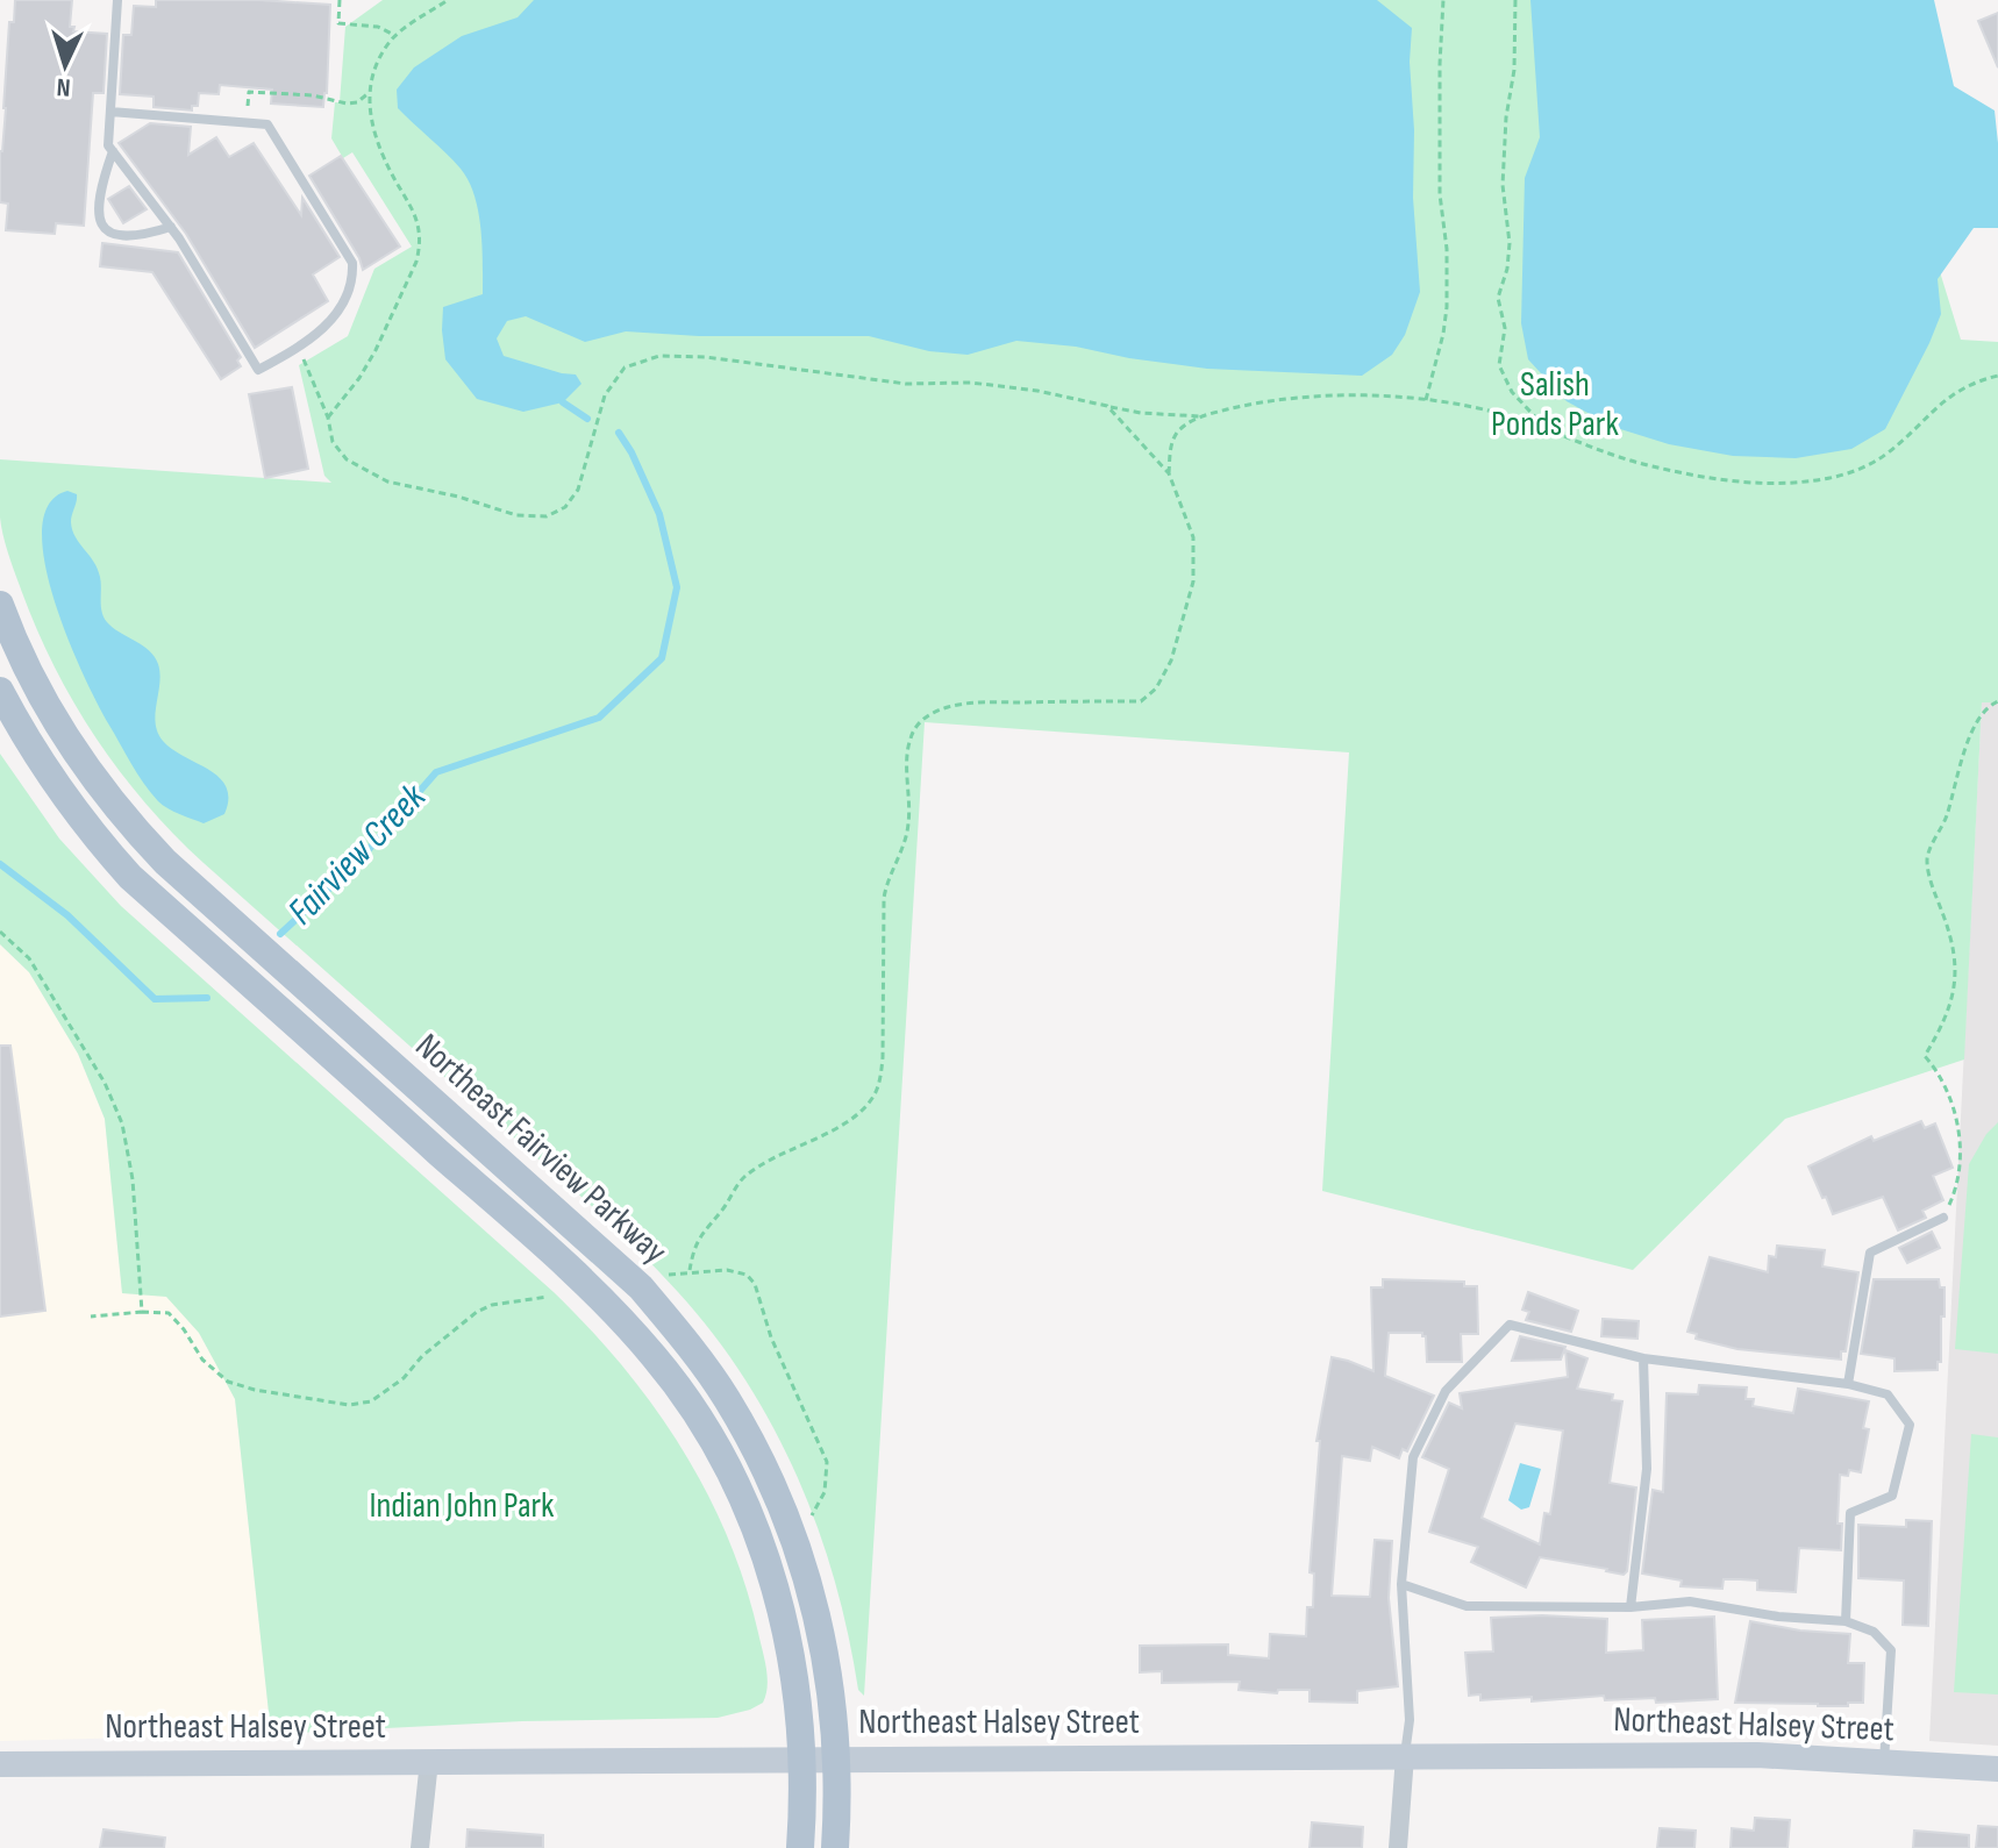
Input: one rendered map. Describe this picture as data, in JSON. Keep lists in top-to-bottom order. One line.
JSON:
{"streets":{"main road":["Northeast Fairview Parkway"],"street":["Northeast Halsey Street"]},"crossings":[["Northeast Fairview Parkway","Northeast Halsey Street"]],"water":["Fairview Creek"],"parks":["Salish Ponds Park","Indian John Park"],"north":"bottom"}
